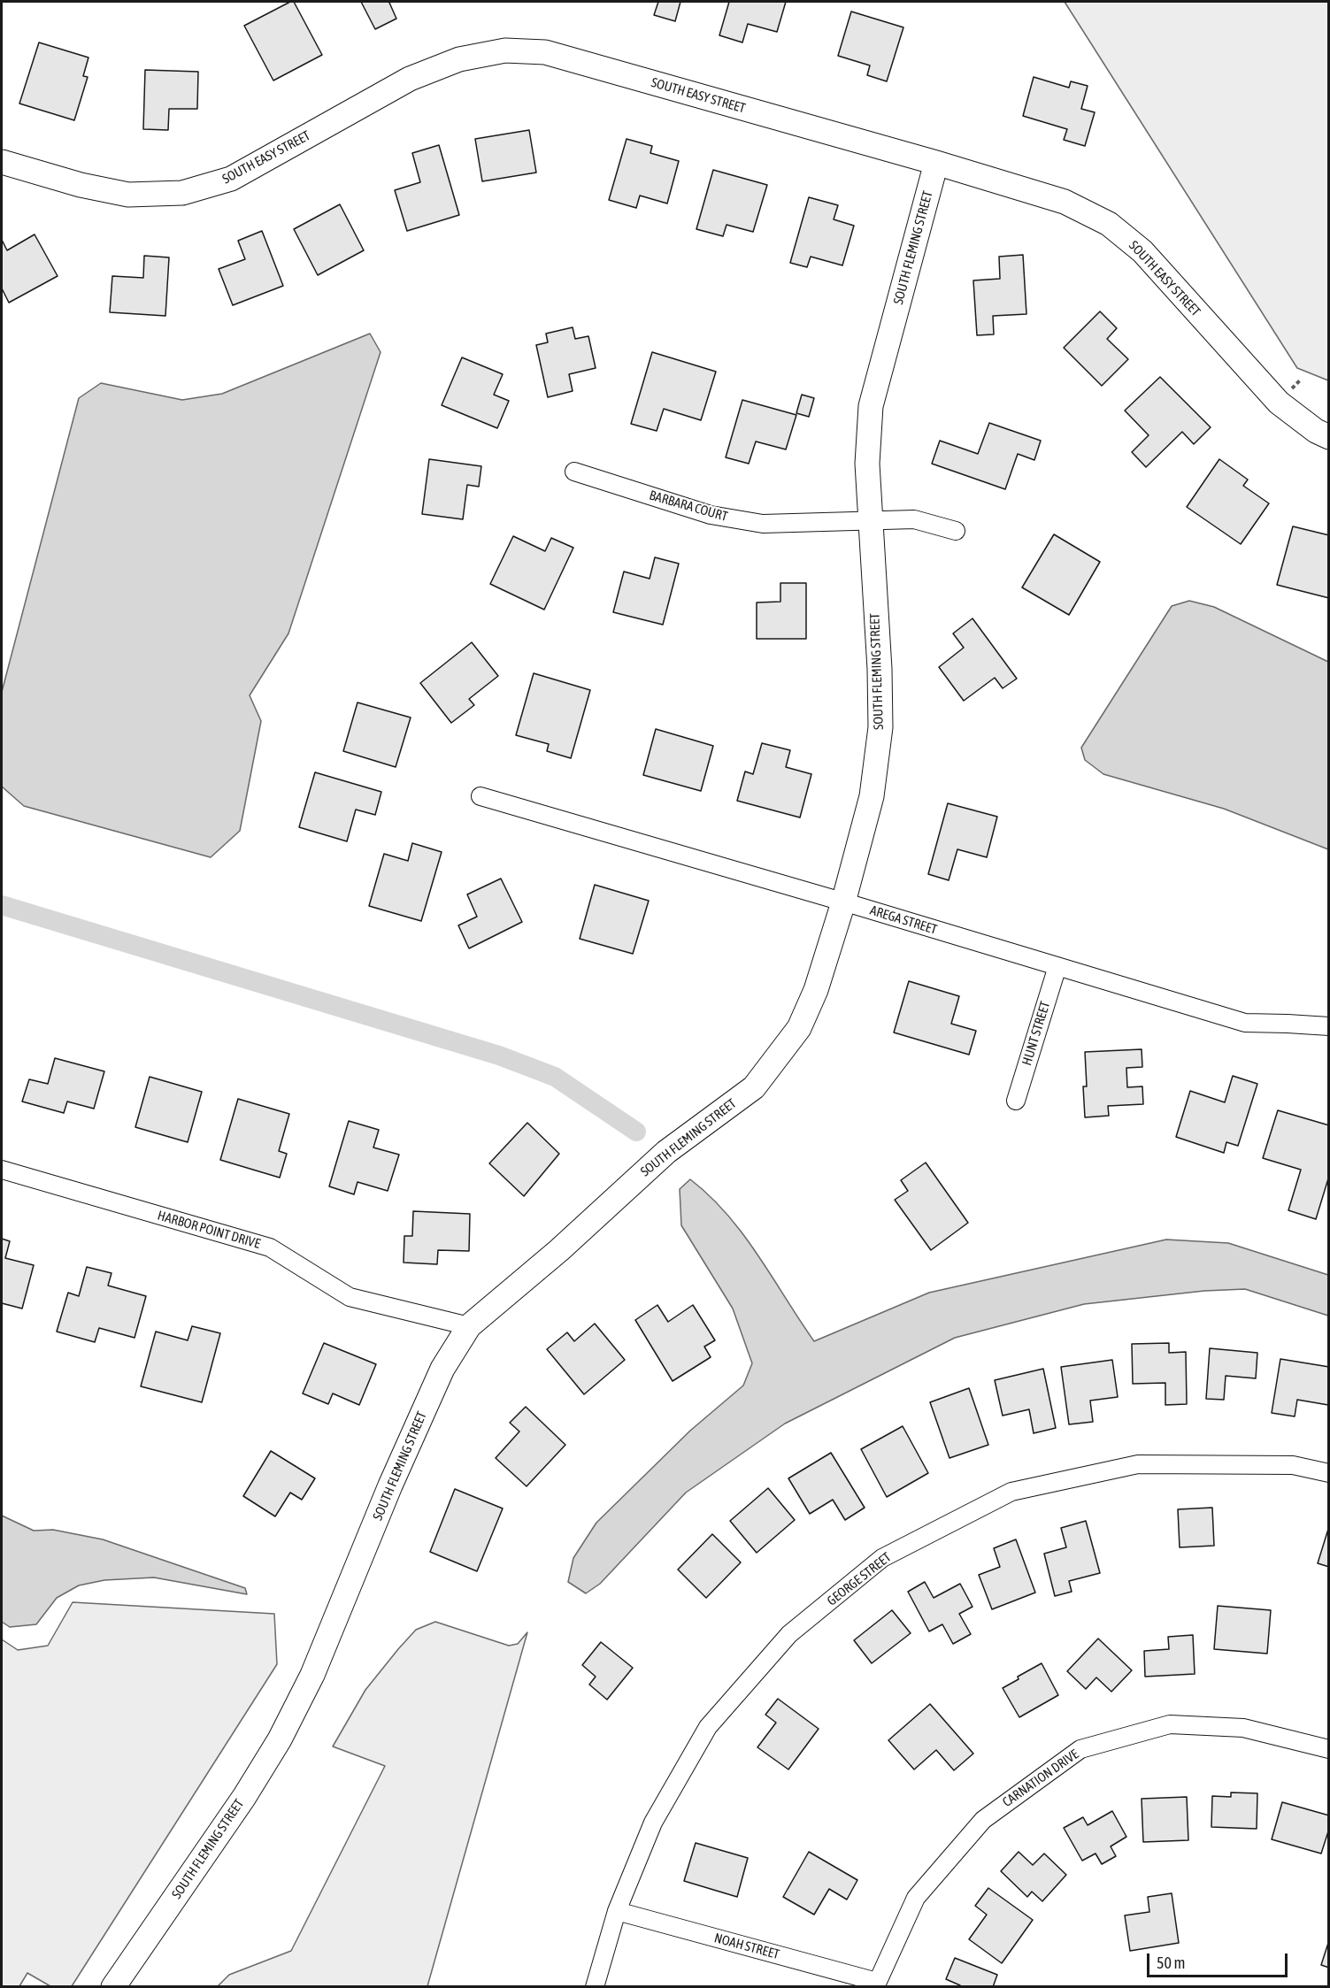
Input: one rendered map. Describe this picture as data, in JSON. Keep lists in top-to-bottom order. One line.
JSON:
{"streets":{"street":["SOUTH EASY STREET","SOUTH FLEMING STREET","BARBARA COURT","AREGA STREET","HUNT STREET","HARBOR POINT DRIVE","GEORGE STREET","CARNATION DRIVE","NOAH STREET"]},"crossings":[["SOUTH EASY STREET","SOUTH FLEMING STREET"],["SOUTH FLEMING STREET","BARBARA COURT"],["SOUTH FLEMING STREET","AREGA STREET"],["SOUTH FLEMING STREET","HARBOR POINT DRIVE"],["AREGA STREET","HUNT STREET"],["GEORGE STREET","NOAH STREET"],["CARNATION DRIVE","NOAH STREET"]],"scale_bar":"50 m"}
